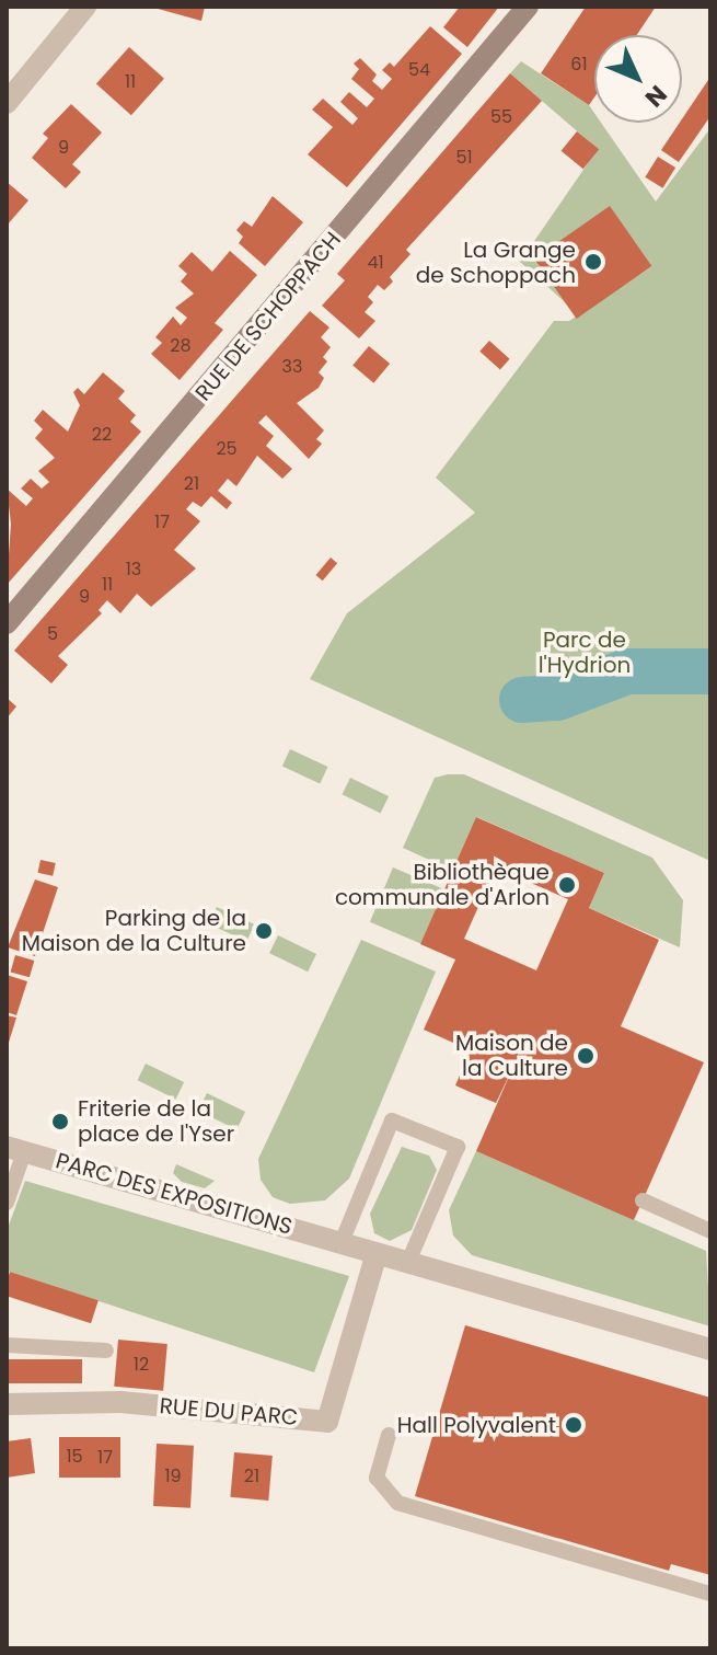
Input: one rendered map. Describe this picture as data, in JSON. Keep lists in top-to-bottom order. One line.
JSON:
{"streets":{"main road":["RUE DE SCHOPPACH"],"street":["PARC DES EXPOSITIONS","RUE DU PARC"]},"crossings":[["PARC DES EXPOSITIONS","RUE DU PARC"]],"parks":["Parc de l'Hydrion"],"places":["La Grange de Schoppach","Bibliothèque communale d'Arlon","Parking de la Maison de la Culture","Maison de la Culture","Friterie de la place de l'Yser","Hall Polyvalent"],"house_numbers":["61","54","11","55","9","51","41","28","33","22","25","21","17","13","11","9","5","12","15","17","19","21"],"north":"bottom right"}
